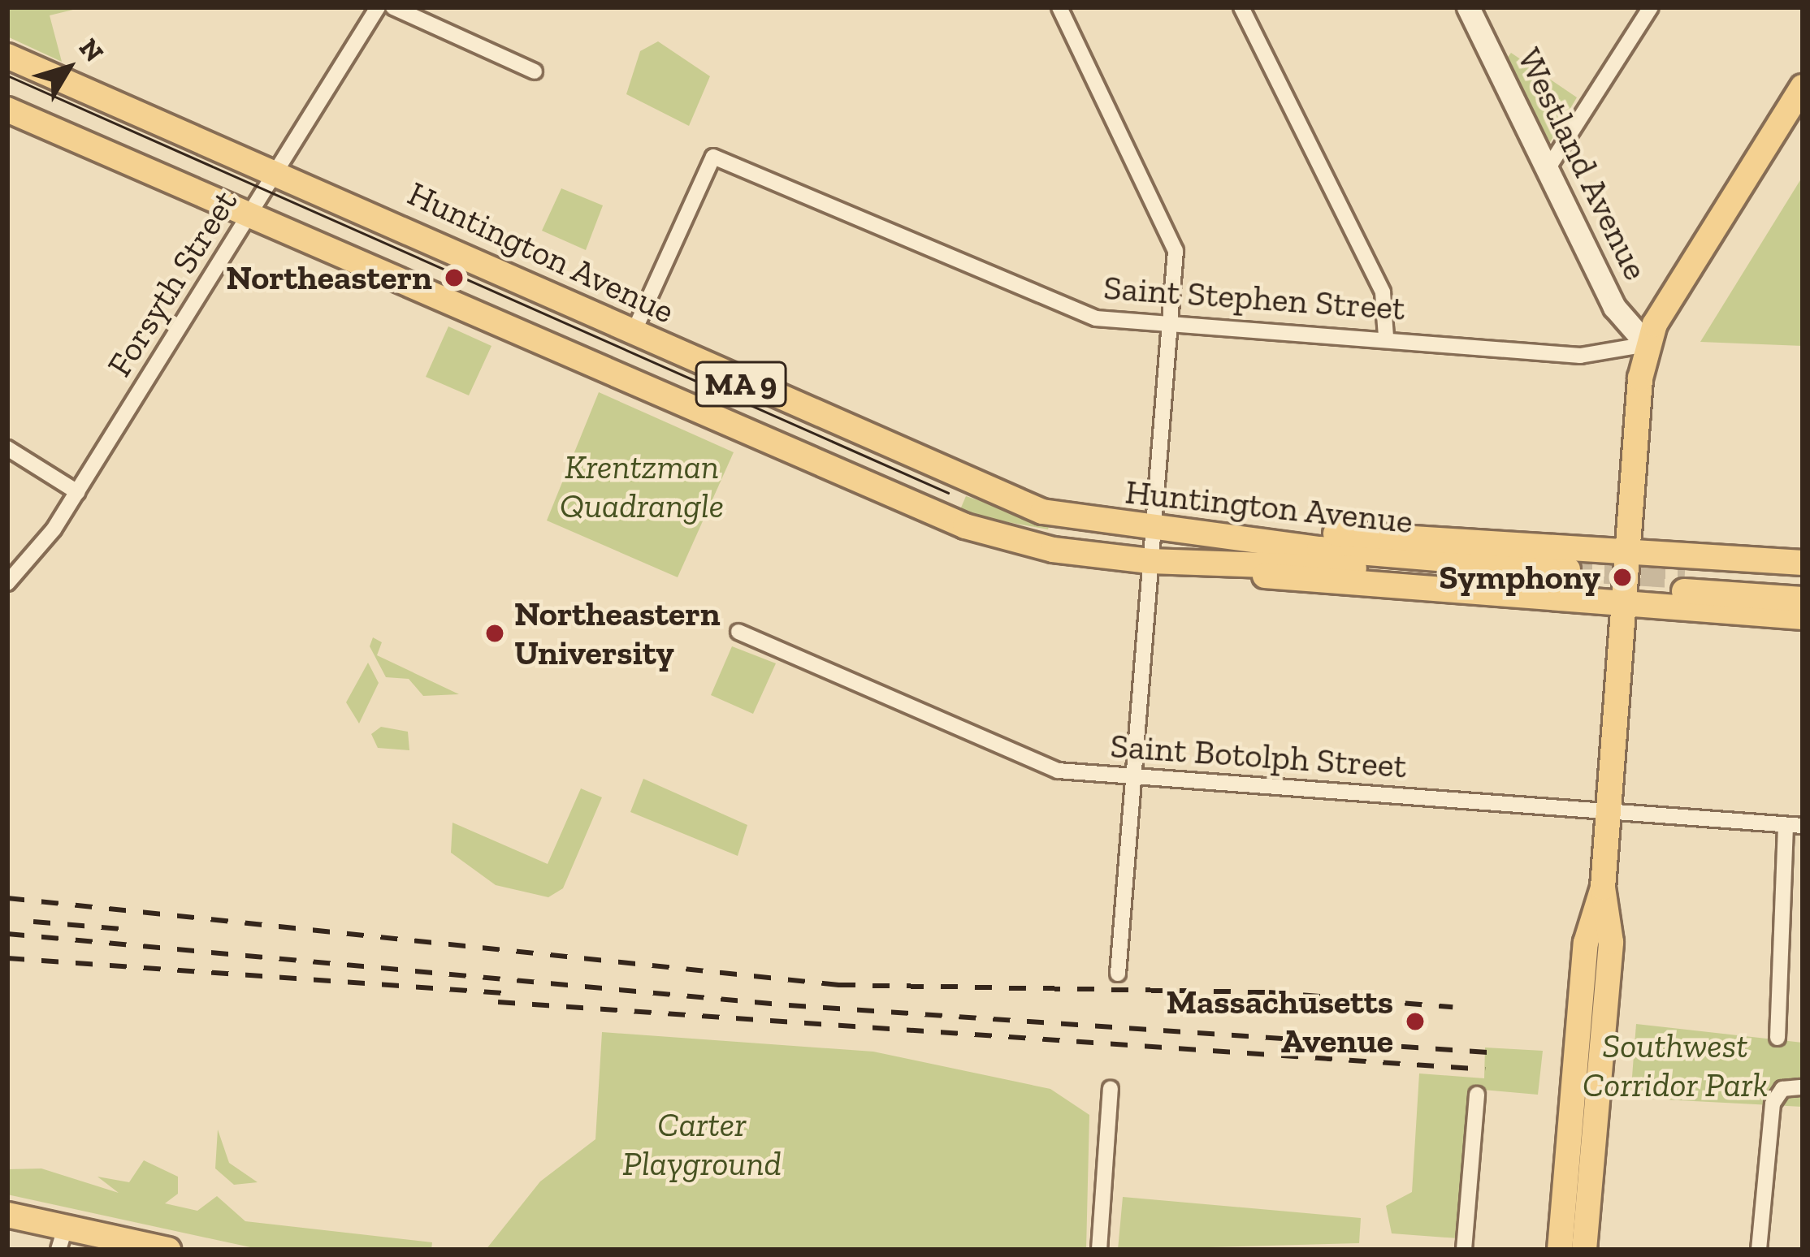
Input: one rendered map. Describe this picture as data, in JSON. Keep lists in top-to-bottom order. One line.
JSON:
{"streets":{"main road":["Westland Avenue","Huntington Avenue","MA 9"],"street":["Forsyth Street","Saint Stephen Street","Saint Botolph Street"]},"crossings":[["Westland Avenue","Saint Stephen Street"],["Huntington Avenue","Forsyth Street"],["Huntington Avenue","Saint Stephen Street"]],"parks":["Krentzman Quadrangle","Southwest Corridor Park","Carter Playground"],"places":["Northeastern","Symphony","Northeastern University","Massachusetts Avenue"],"north":"top right"}
